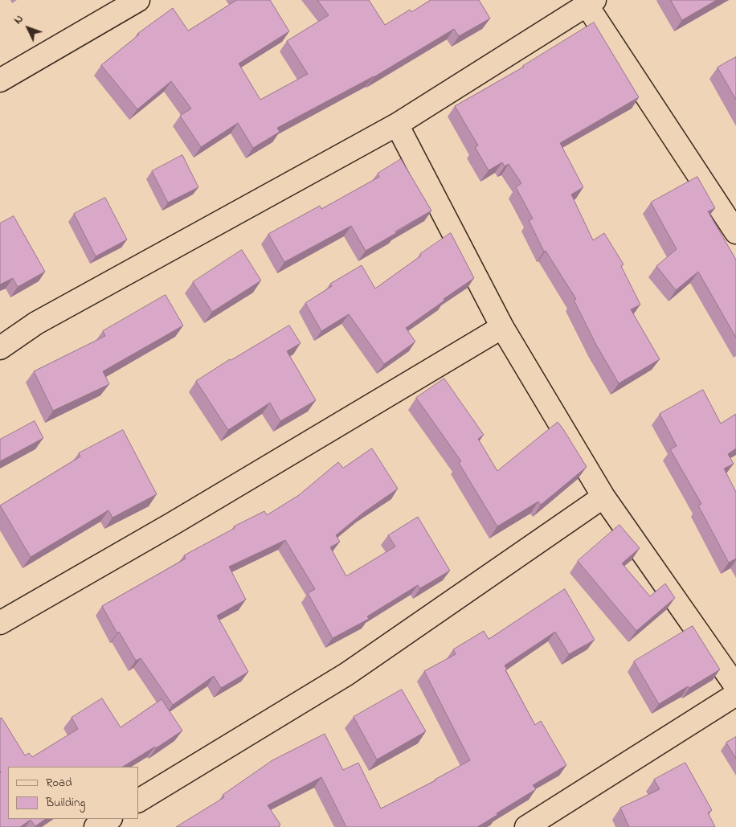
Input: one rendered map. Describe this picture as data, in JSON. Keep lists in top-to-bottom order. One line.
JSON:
{"legend":["Road","Building"],"north":"top left"}
